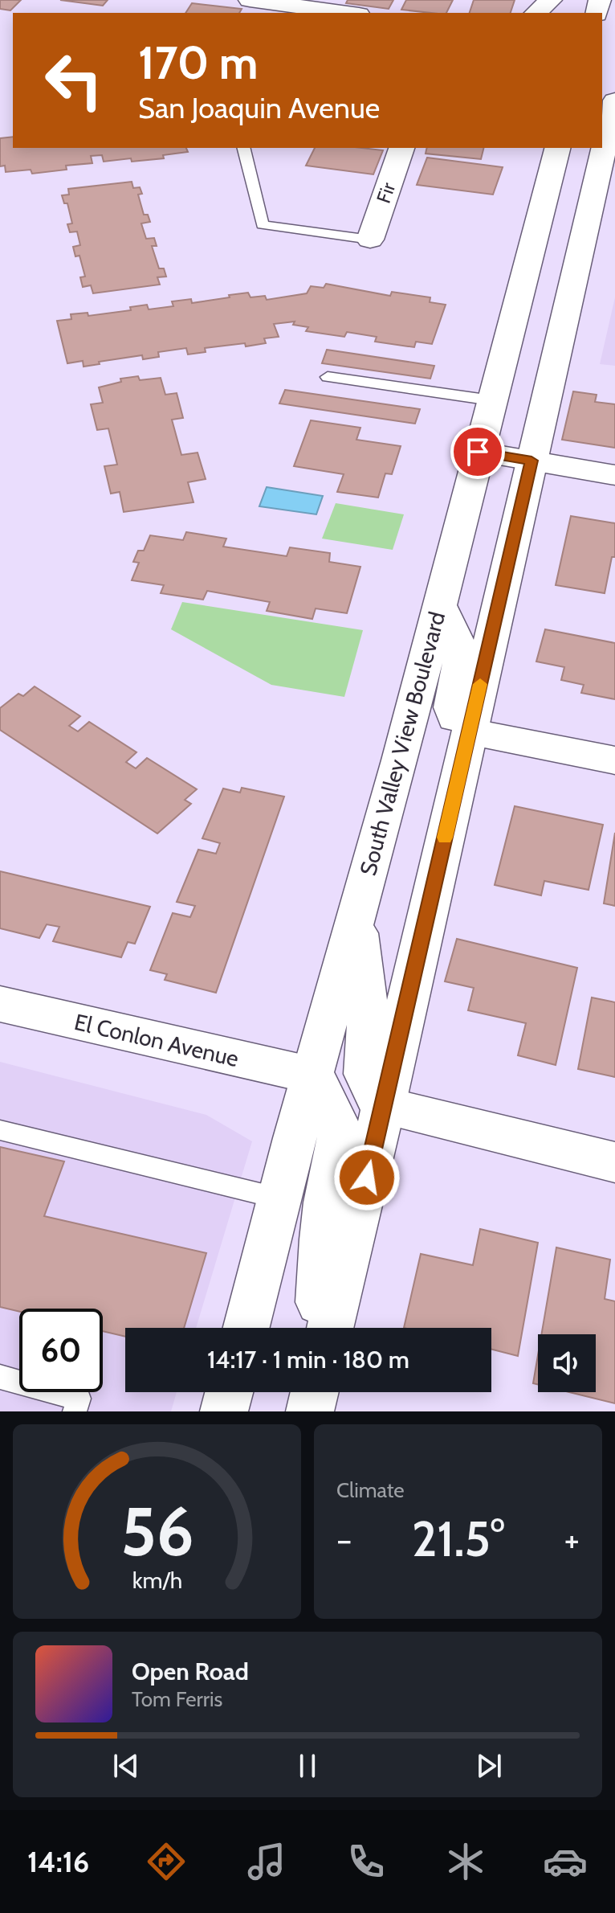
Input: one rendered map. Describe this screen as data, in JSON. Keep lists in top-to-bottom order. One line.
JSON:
{"streets":{"main road":["Fir","South Valley View Boulevard","El Conlon Avenue"]},"crossings":[["South Valley View Boulevard","El Conlon Avenue"]],"page":{"turn":["170 m","San Joaquin Avenue"],"limit":"60","trip":"14:17 · 1 min · 180 m","tile":"Climate","heat":["−","21.5°","+"],"song":["Open Road","Tom Ferris"],"tabs":"14:16","gauge":["56","km/h"]}}
